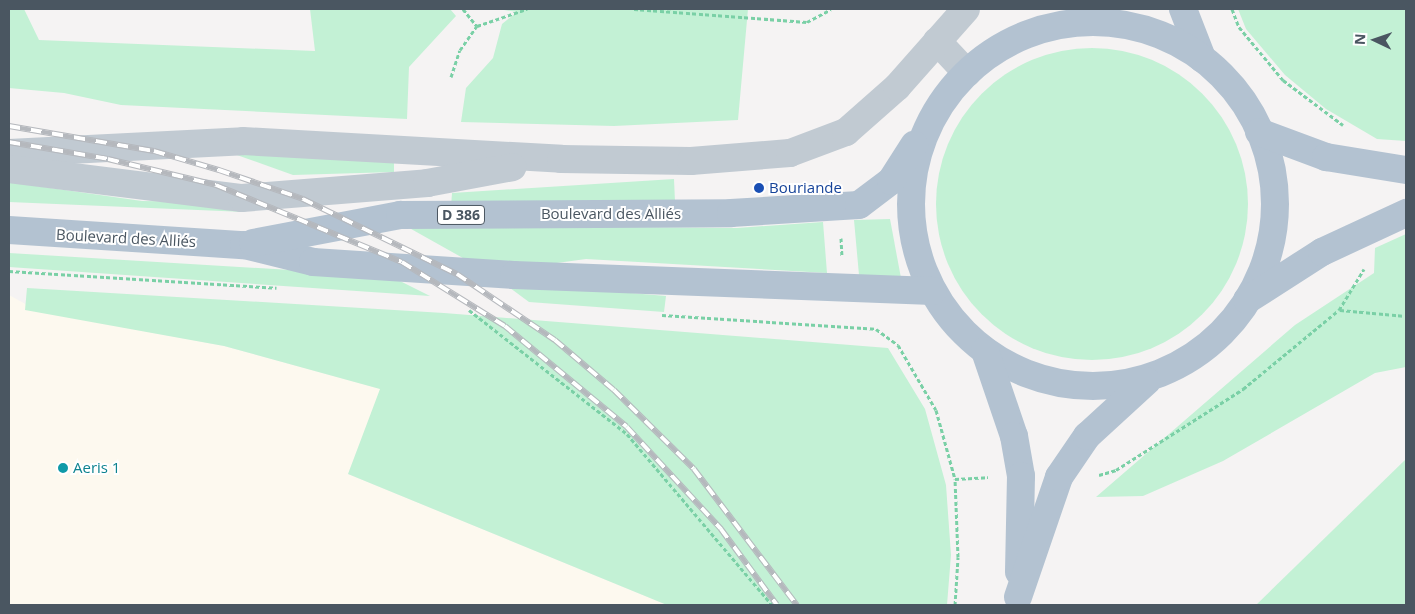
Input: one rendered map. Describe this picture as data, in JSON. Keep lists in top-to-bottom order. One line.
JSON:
{"streets":{"main road":["Boulevard des Alliés","D 386"]},"places":["Bouriande","Aeris 1"],"north":"left"}
